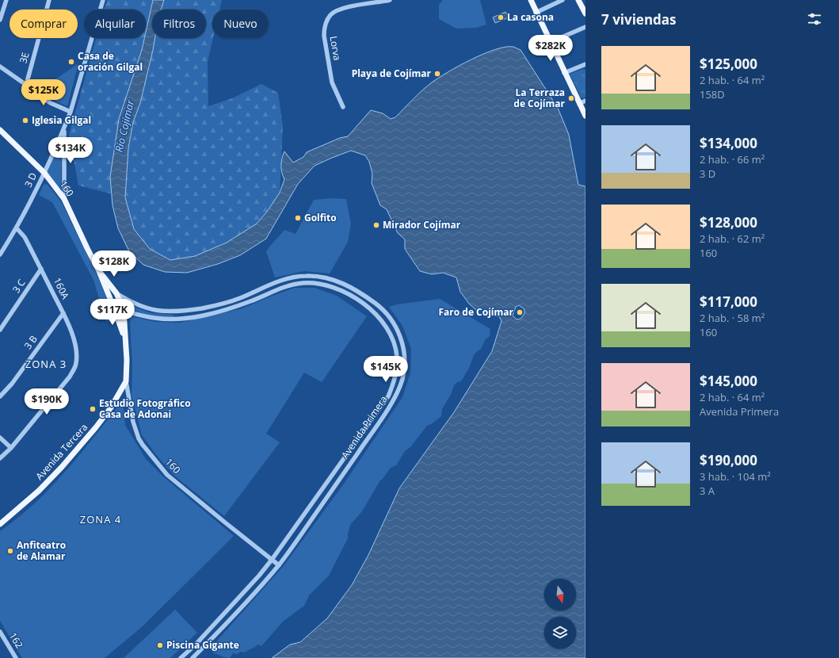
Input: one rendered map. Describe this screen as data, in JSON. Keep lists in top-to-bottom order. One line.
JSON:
{"streets":{"main road":["160","Avenida Tercera"],"street":["Lorva","3E","3 D","3 C","160A","3 B","Avenida Primera","162"]},"crossings":[["3 D","160"],["3 D","160A"],["160","Avenida Primera"],["160","Avenida Tercera"],["3 C","160A"],["160A","3 B"]],"districts":["ZONA 3","ZONA 4"],"water":["Río Cojímar"],"places":["La casona","Casa de oración Gilgal","Playa de Cojímar","La Terraza de Cojímar","Iglesia Gilgal","Golfito","Mirador Cojímar","Faro de Cojímar","Estudio Fotográfico Casa de Adonai","Anfiteatro de Alamar","Piscina Gigante"],"north":"bottom","page":{"heading":"7 viviendas","chip":["Comprar","Alquilar","Filtros","Nuevo"],"price":["$282K","$125K","$134K","$128K","$117K","$145K","$190K"],"list":[{"name":"$125,000","note":"2 hab. · 64 m² · 158D"},{"name":"$134,000","note":"2 hab. · 66 m² · 3 D"},{"name":"$128,000","note":"2 hab. · 62 m² · 160"},{"name":"$117,000","note":"2 hab. · 58 m² · 160"},{"name":"$145,000","note":"2 hab. · 64 m² · Avenida Primera"},{"name":"$190,000","note":"3 hab. · 104 m² · 3 A"}]}}
